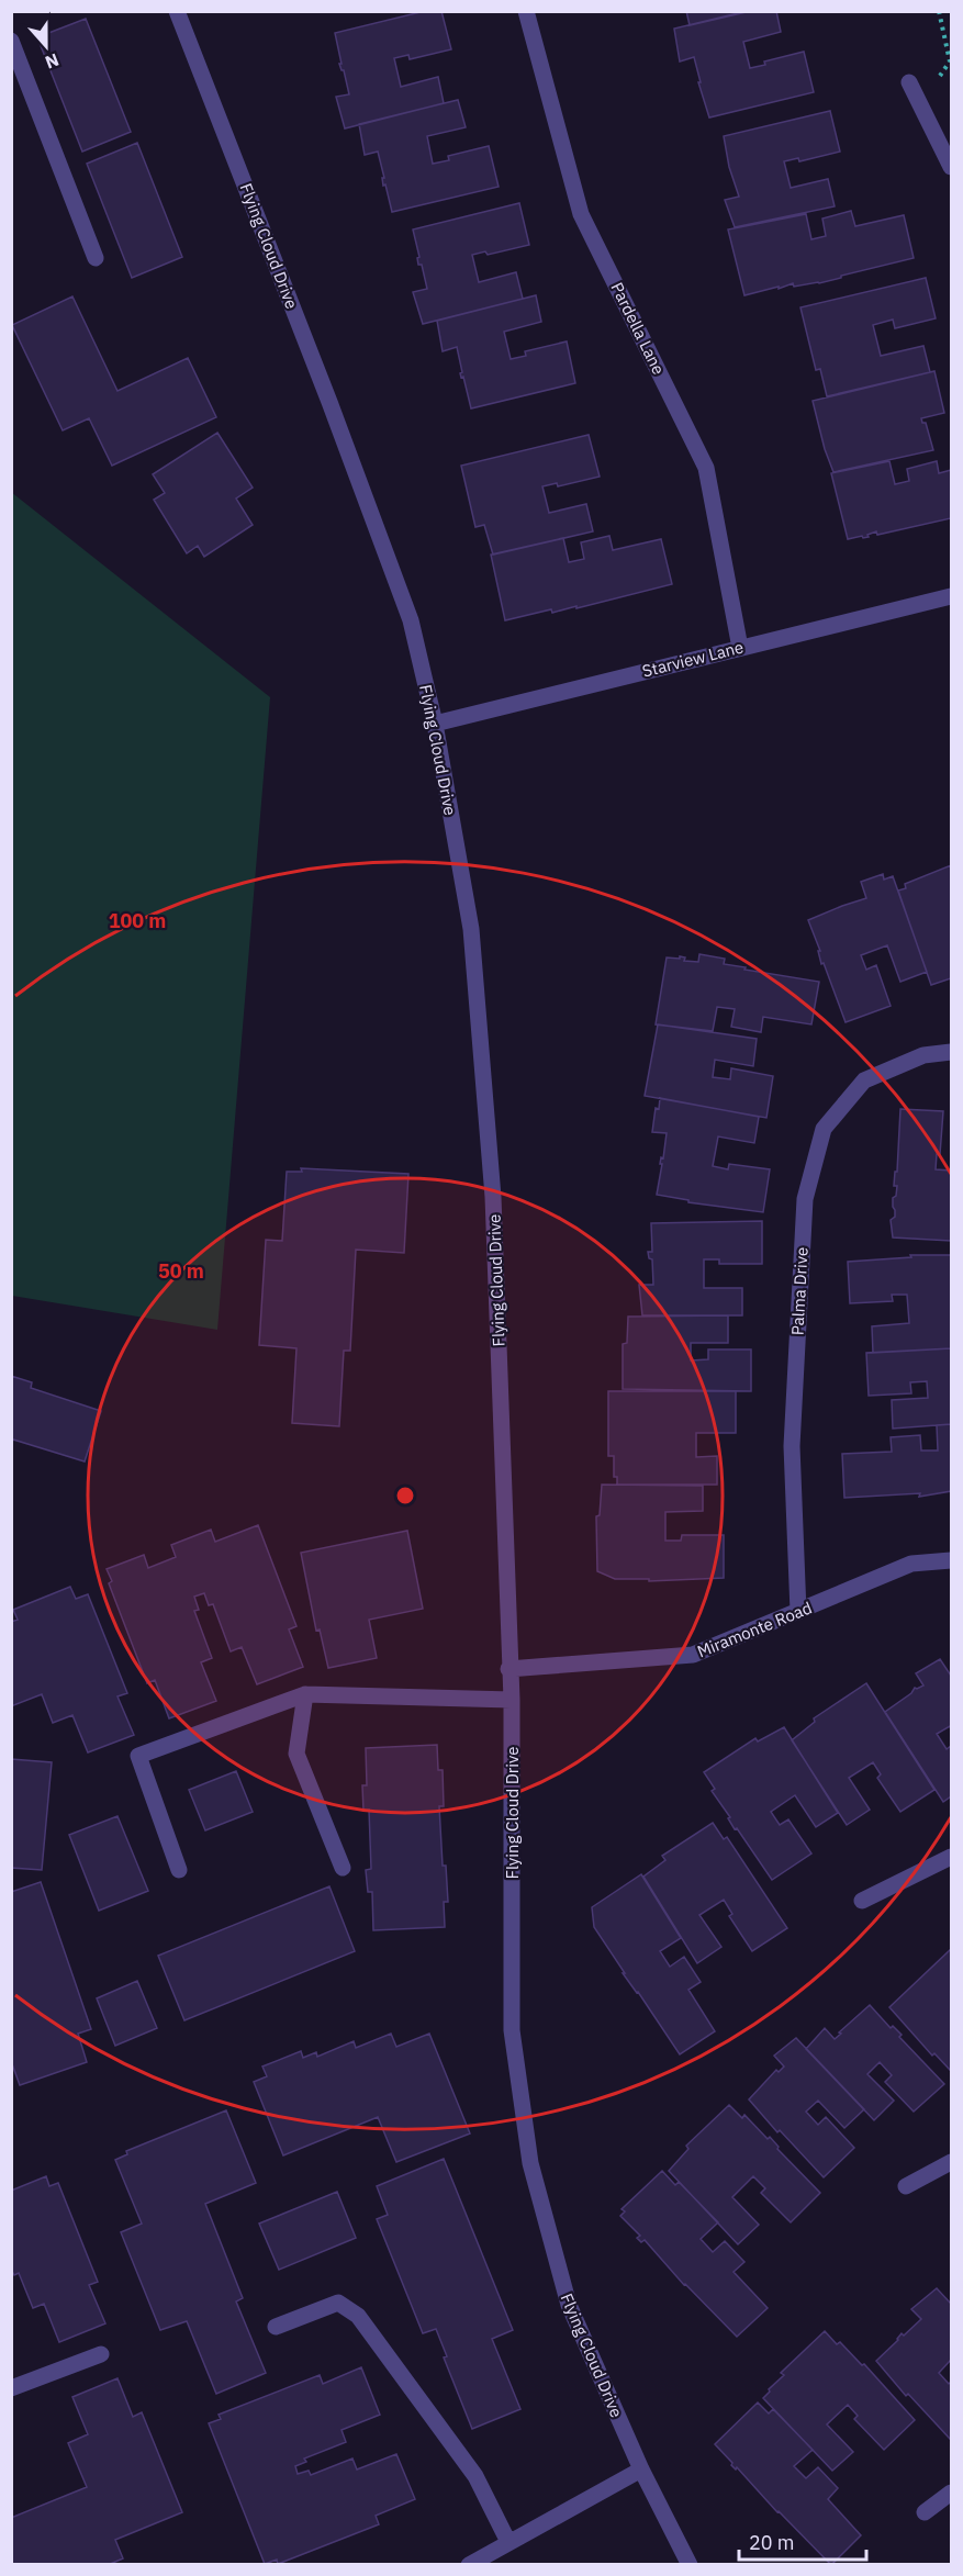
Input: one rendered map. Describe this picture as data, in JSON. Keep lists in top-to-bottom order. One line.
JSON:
{"streets":{"street":["Flying Cloud Drive","Pardella Lane","Starview Lane","Palma Drive","Miramonte Road"]},"crossings":[["Flying Cloud Drive","Starview Lane"],["Flying Cloud Drive","Miramonte Road"],["Pardella Lane","Starview Lane"],["Palma Drive","Miramonte Road"]],"scale_bar":"20 m","north":"bottom","rings":["100 m","50 m"]}
